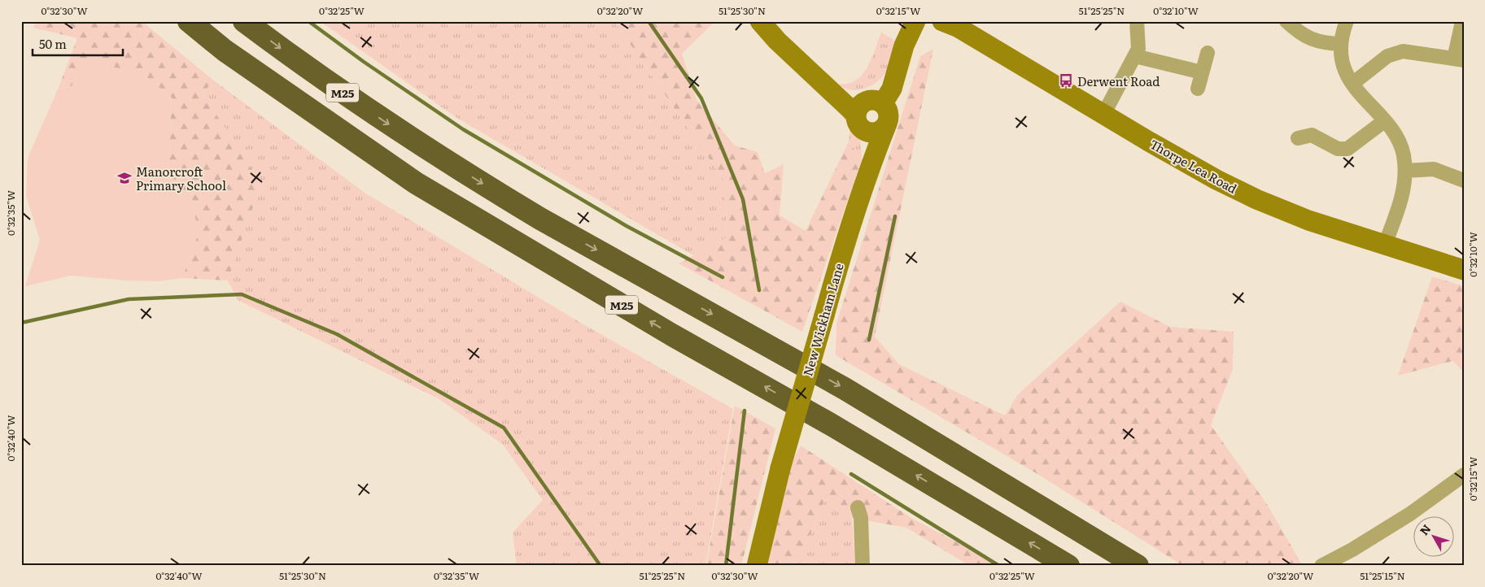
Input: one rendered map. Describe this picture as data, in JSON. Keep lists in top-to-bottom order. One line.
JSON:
{"streets":{"highway":["M25"],"main road":["Thorpe Lea Road","New Wickham Lane"]},"places":{"bus stop":["Derwent Road"],"school or university":["Manorcroft Primary School"]},"scale_bar":"50 m","north":"top left","coordinates":["0°32'30\"W","0°32'25\"W","0°32'20\"W","51°25'30\"N","0°32'15\"W","51°25'25\"N","0°32'10\"W","0°32'35\"W","0°32'40\"W","51°25'15\"N"]}
